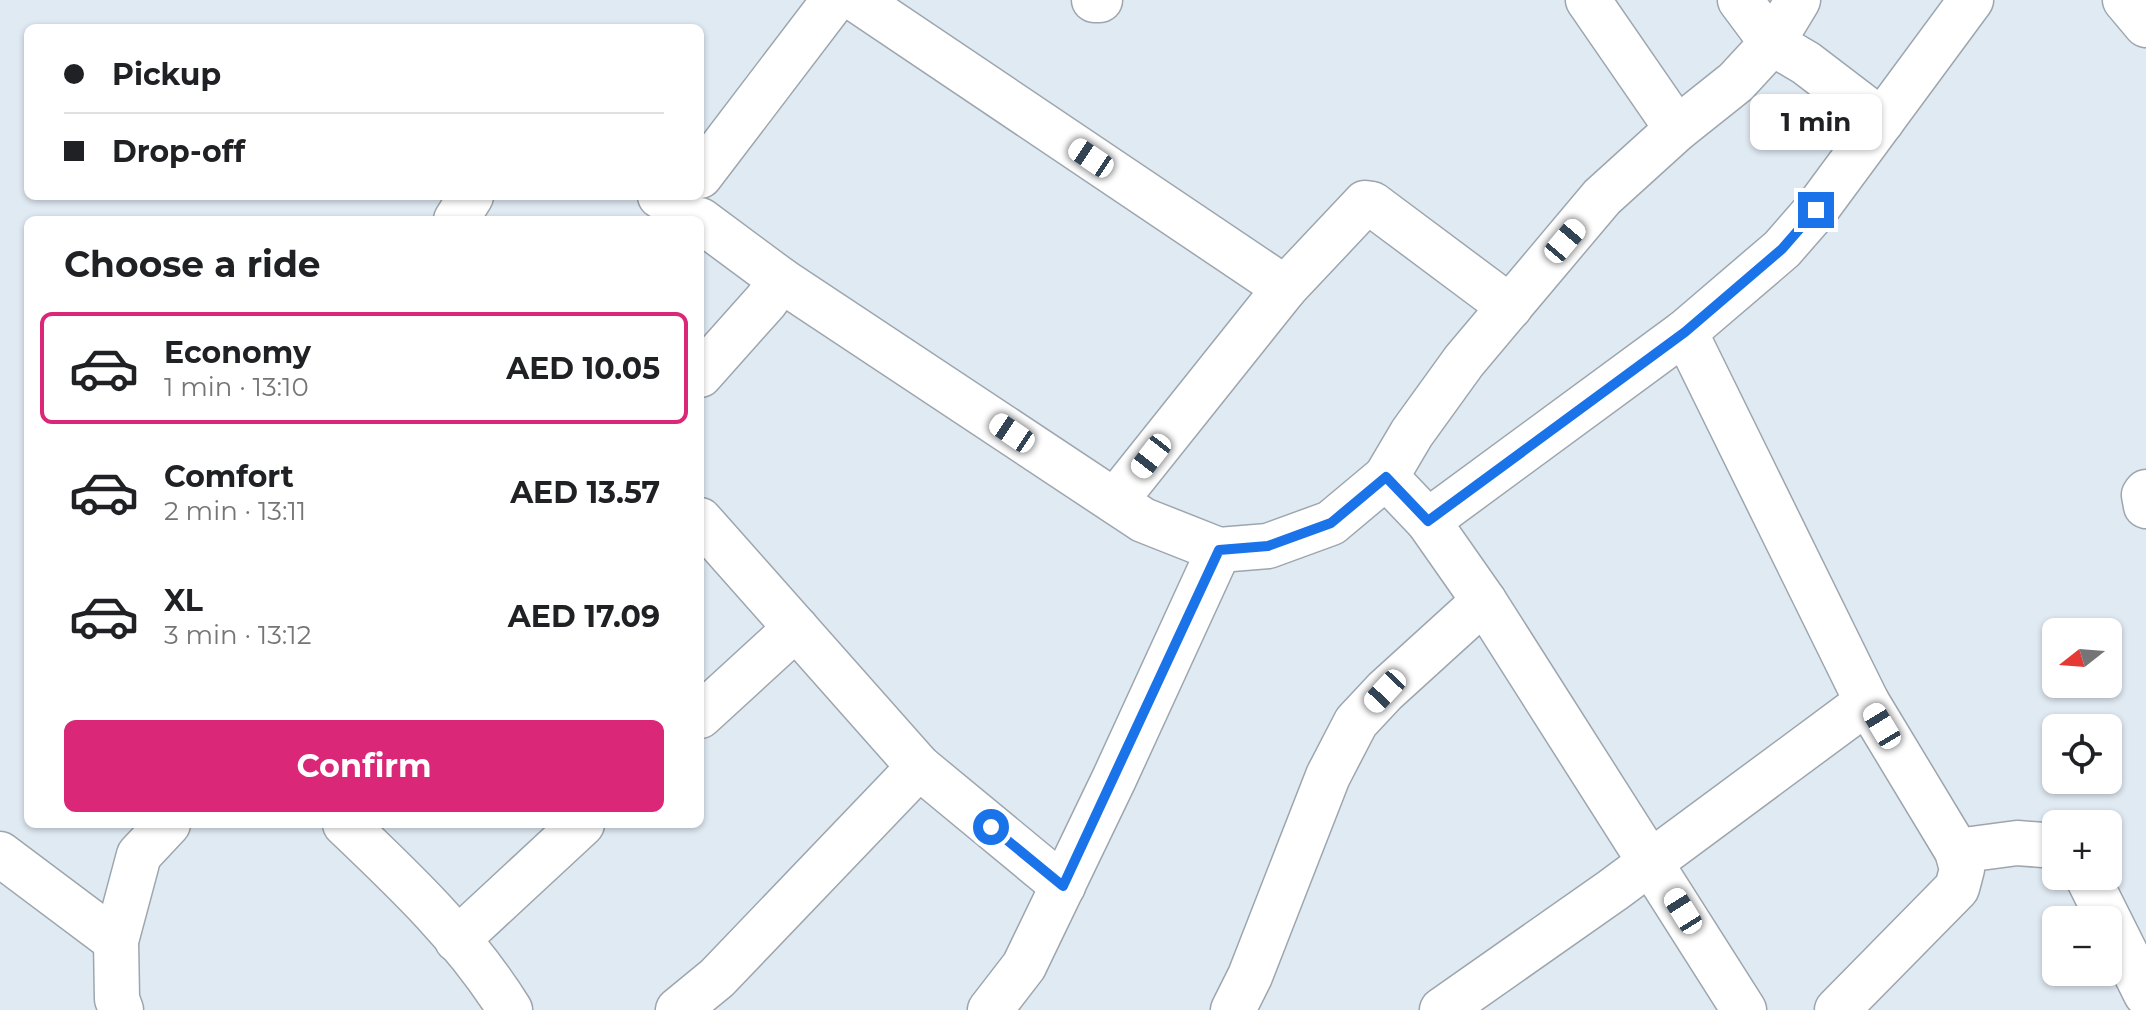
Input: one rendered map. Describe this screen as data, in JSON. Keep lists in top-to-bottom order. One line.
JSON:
{"north":"left","page":{"banner":["Pickup","Drop-off"],"bubble":"1 min","heading":"Choose a ride","list":[{"name":"Economy","note":"1 min · 13:10","value":"AED 10.05"},{"name":"Comfort","note":"2 min · 13:11","value":"AED 13.57"},{"name":"XL","note":"3 min · 13:12","value":"AED 17.09"}],"map_buttons":["+","−"],"buttons":"Confirm"}}
